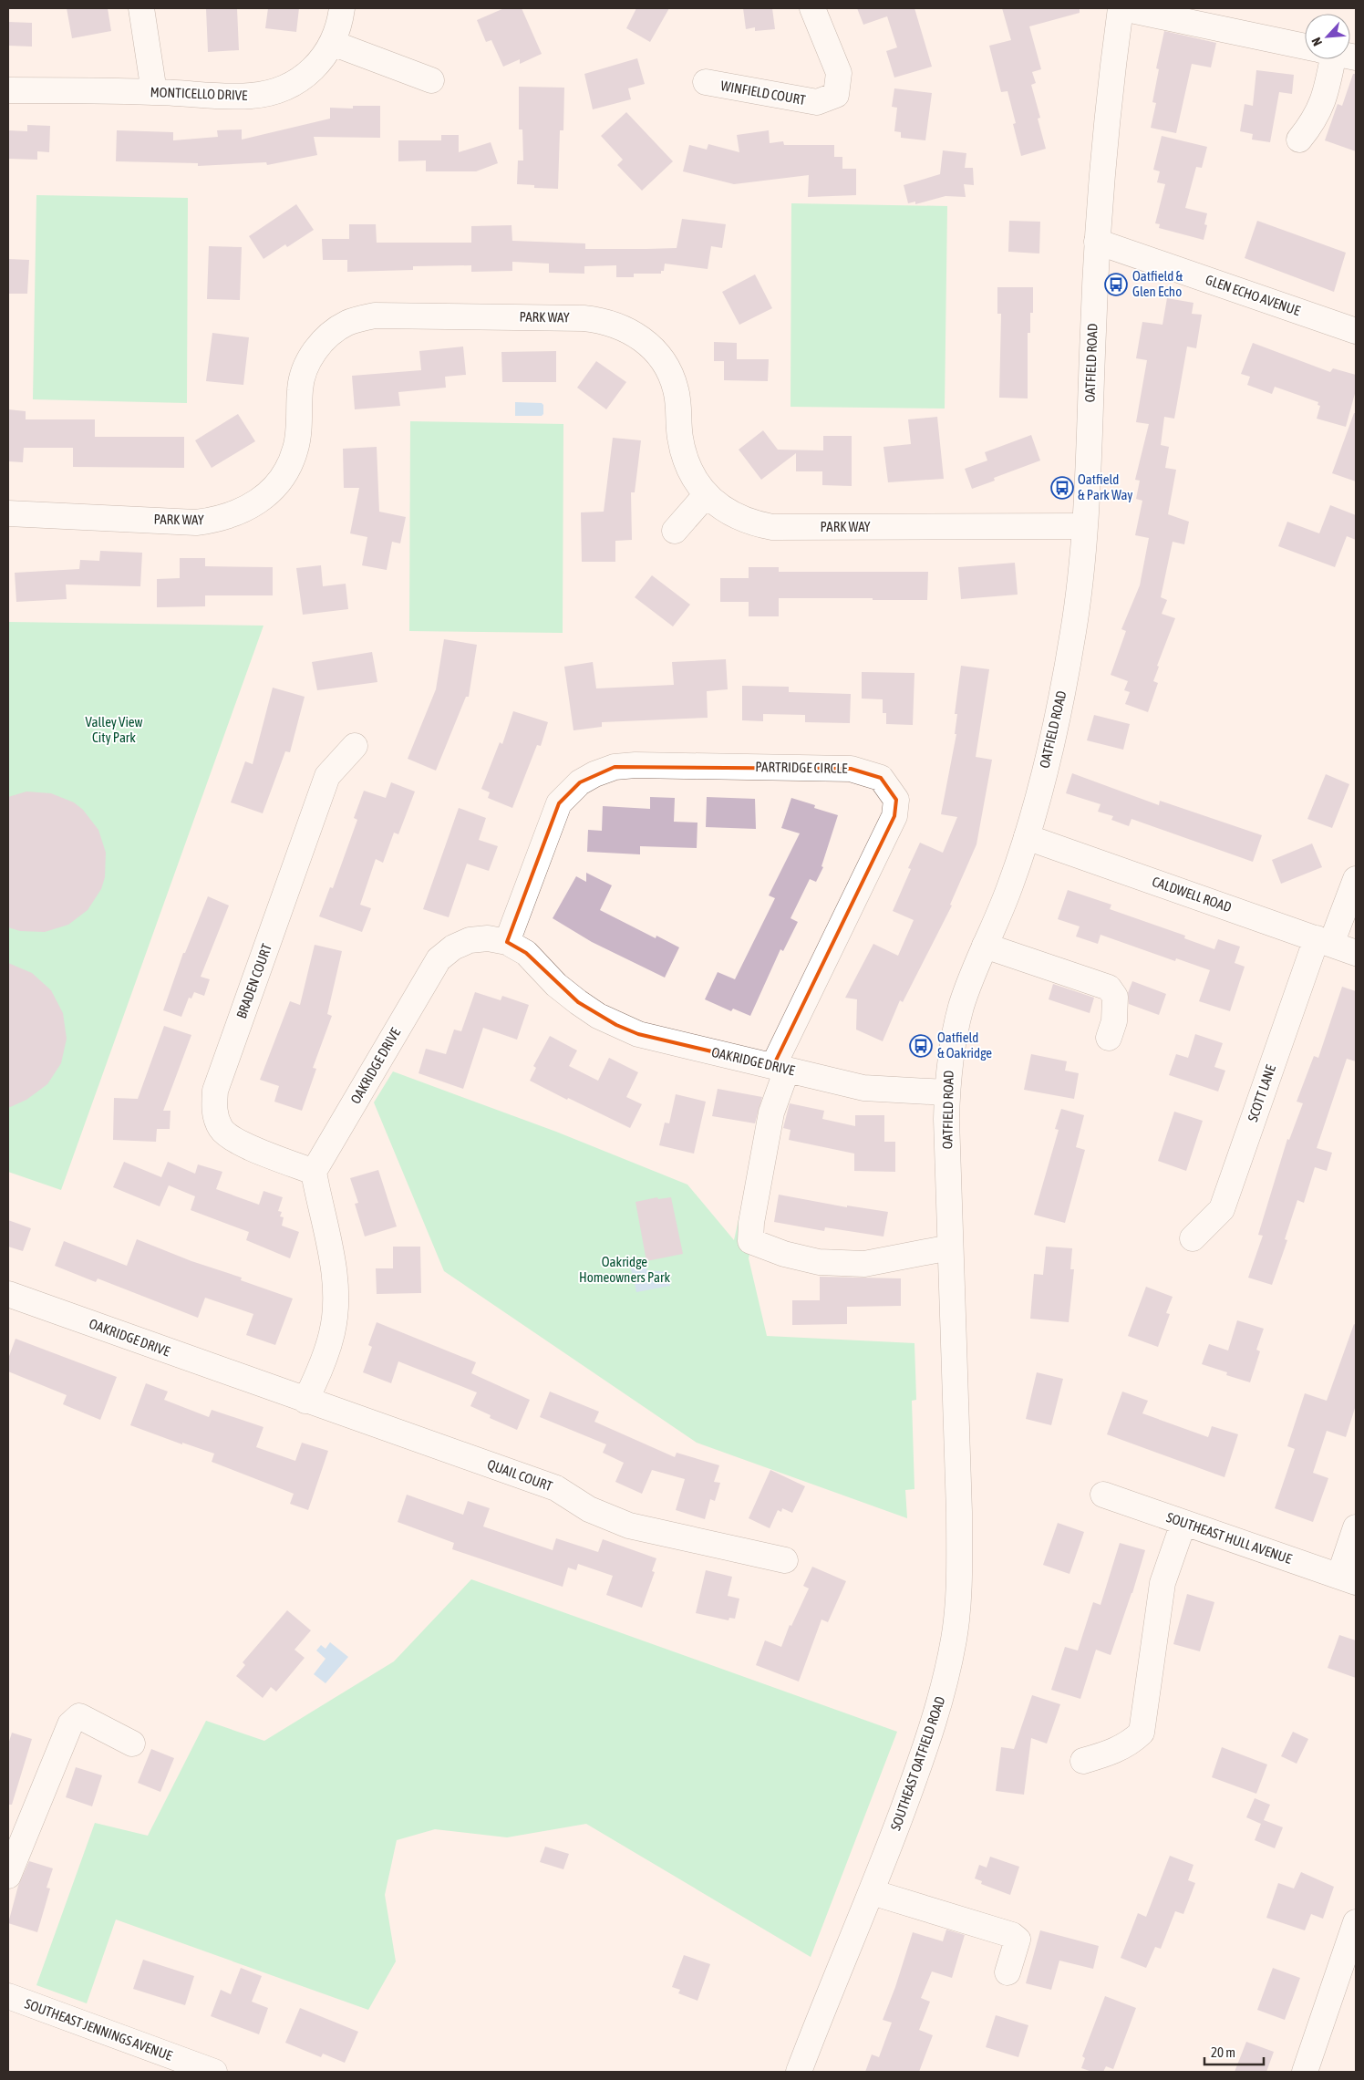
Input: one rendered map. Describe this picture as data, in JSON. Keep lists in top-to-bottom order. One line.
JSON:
{"streets":{"street":["WINFIELD COURT","MONTICELLO DRIVE","GLEN ECHO AVENUE","PARK WAY","OATFIELD ROAD","PARTRIDGE CIRCLE","CALDWELL ROAD","BRADEN COURT","OAKRIDGE DRIVE","SCOTT LANE","QUAIL COURT","SOUTHEAST HULL AVENUE","SOUTHEAST OATFIELD ROAD","SOUTHEAST JENNINGS AVENUE"]},"crossings":[["GLEN ECHO AVENUE","OATFIELD ROAD"],["PARK WAY","OATFIELD ROAD"],["OATFIELD ROAD","PARTRIDGE CIRCLE"],["OATFIELD ROAD","CALDWELL ROAD"],["OATFIELD ROAD","OAKRIDGE DRIVE"],["OATFIELD ROAD","SOUTHEAST OATFIELD ROAD"],["PARTRIDGE CIRCLE","OAKRIDGE DRIVE"],["CALDWELL ROAD","SCOTT LANE"],["BRADEN COURT","OAKRIDGE DRIVE"],["OAKRIDGE DRIVE","QUAIL COURT"]],"parks":["Valley View City Park","Oakridge Homeowners Park"],"places":{"bus stop":["Oatfield & Glen Echo","Oatfield & Park Way","Oatfield & Oakridge"]},"scale_bar":"20 m","north":"bottom left"}
